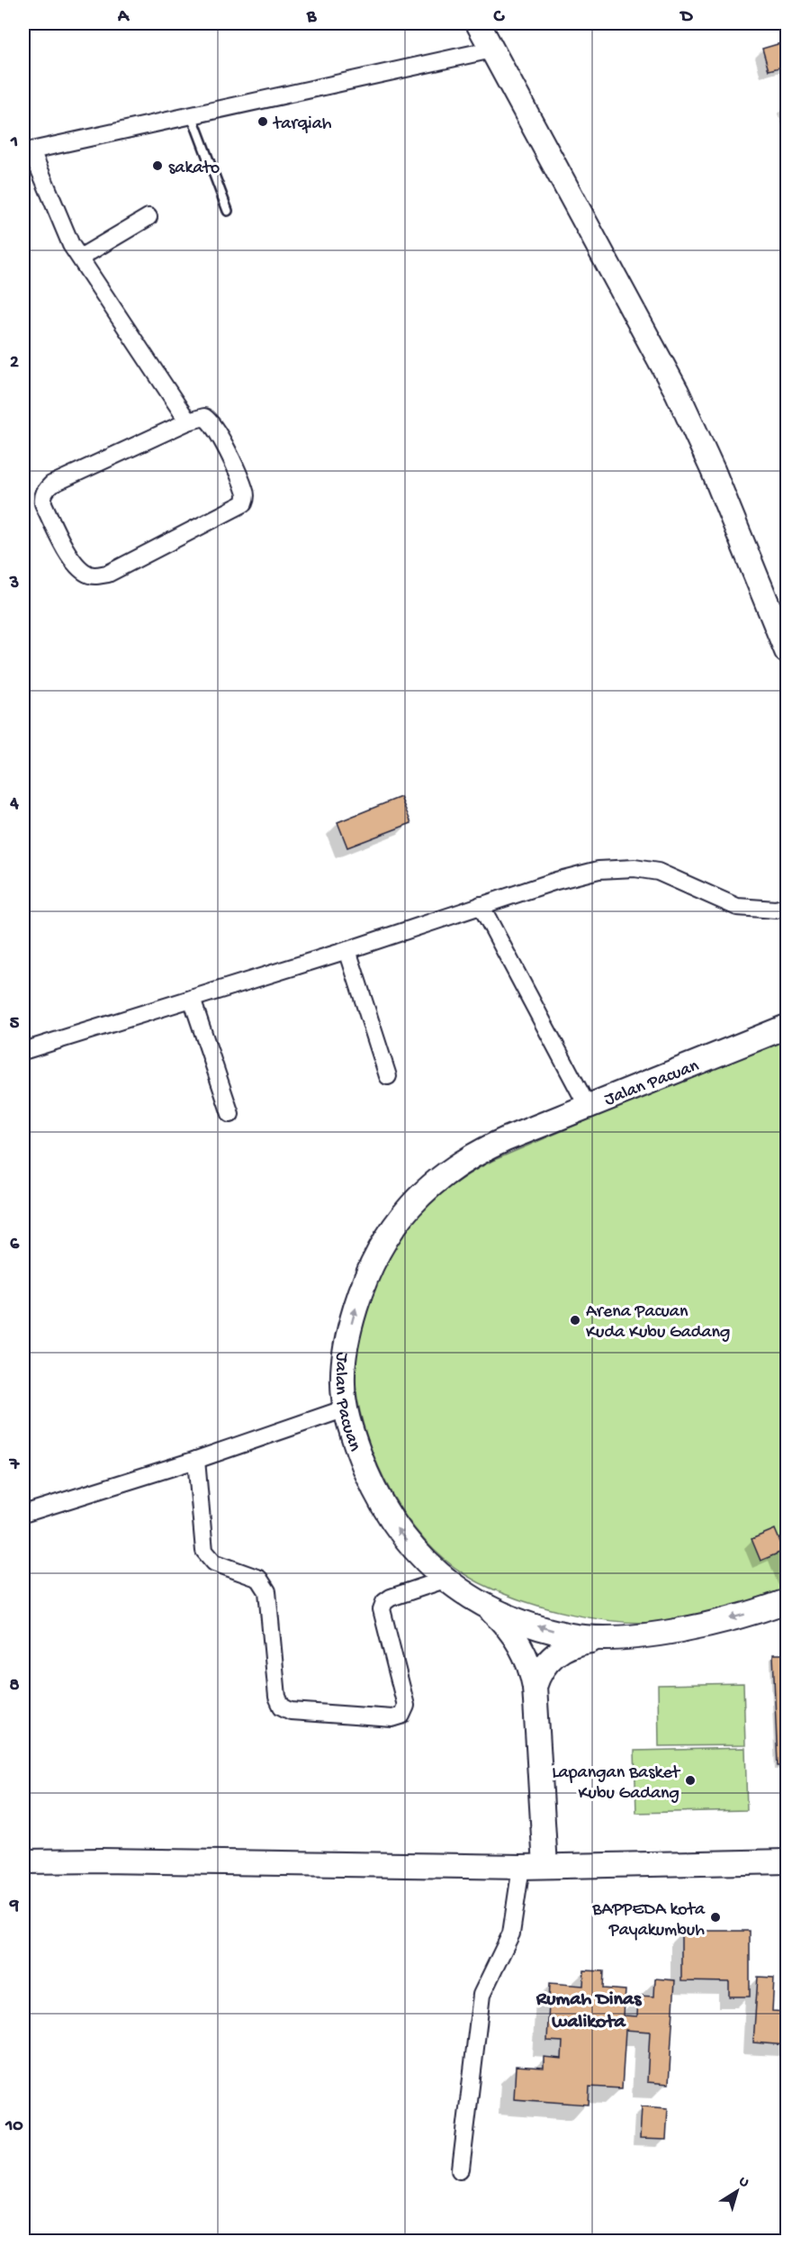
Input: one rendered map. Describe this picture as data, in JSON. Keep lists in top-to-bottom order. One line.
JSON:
{"streets":{"street":["Jalan Pacuan"]},"districts":["Rumah Dinas walikota"],"places":["tarqiah","sakato","Arena Pacuan Kuda Kubu Gadang","Lapangan Basket Kubu Gadang","BAPPEDA kota Payakumbuh"],"north":"top right","grid":{"columns":["A","B","C","D"],"rows":["1","2","3","4","5","6","7","8","9","10"]}}
